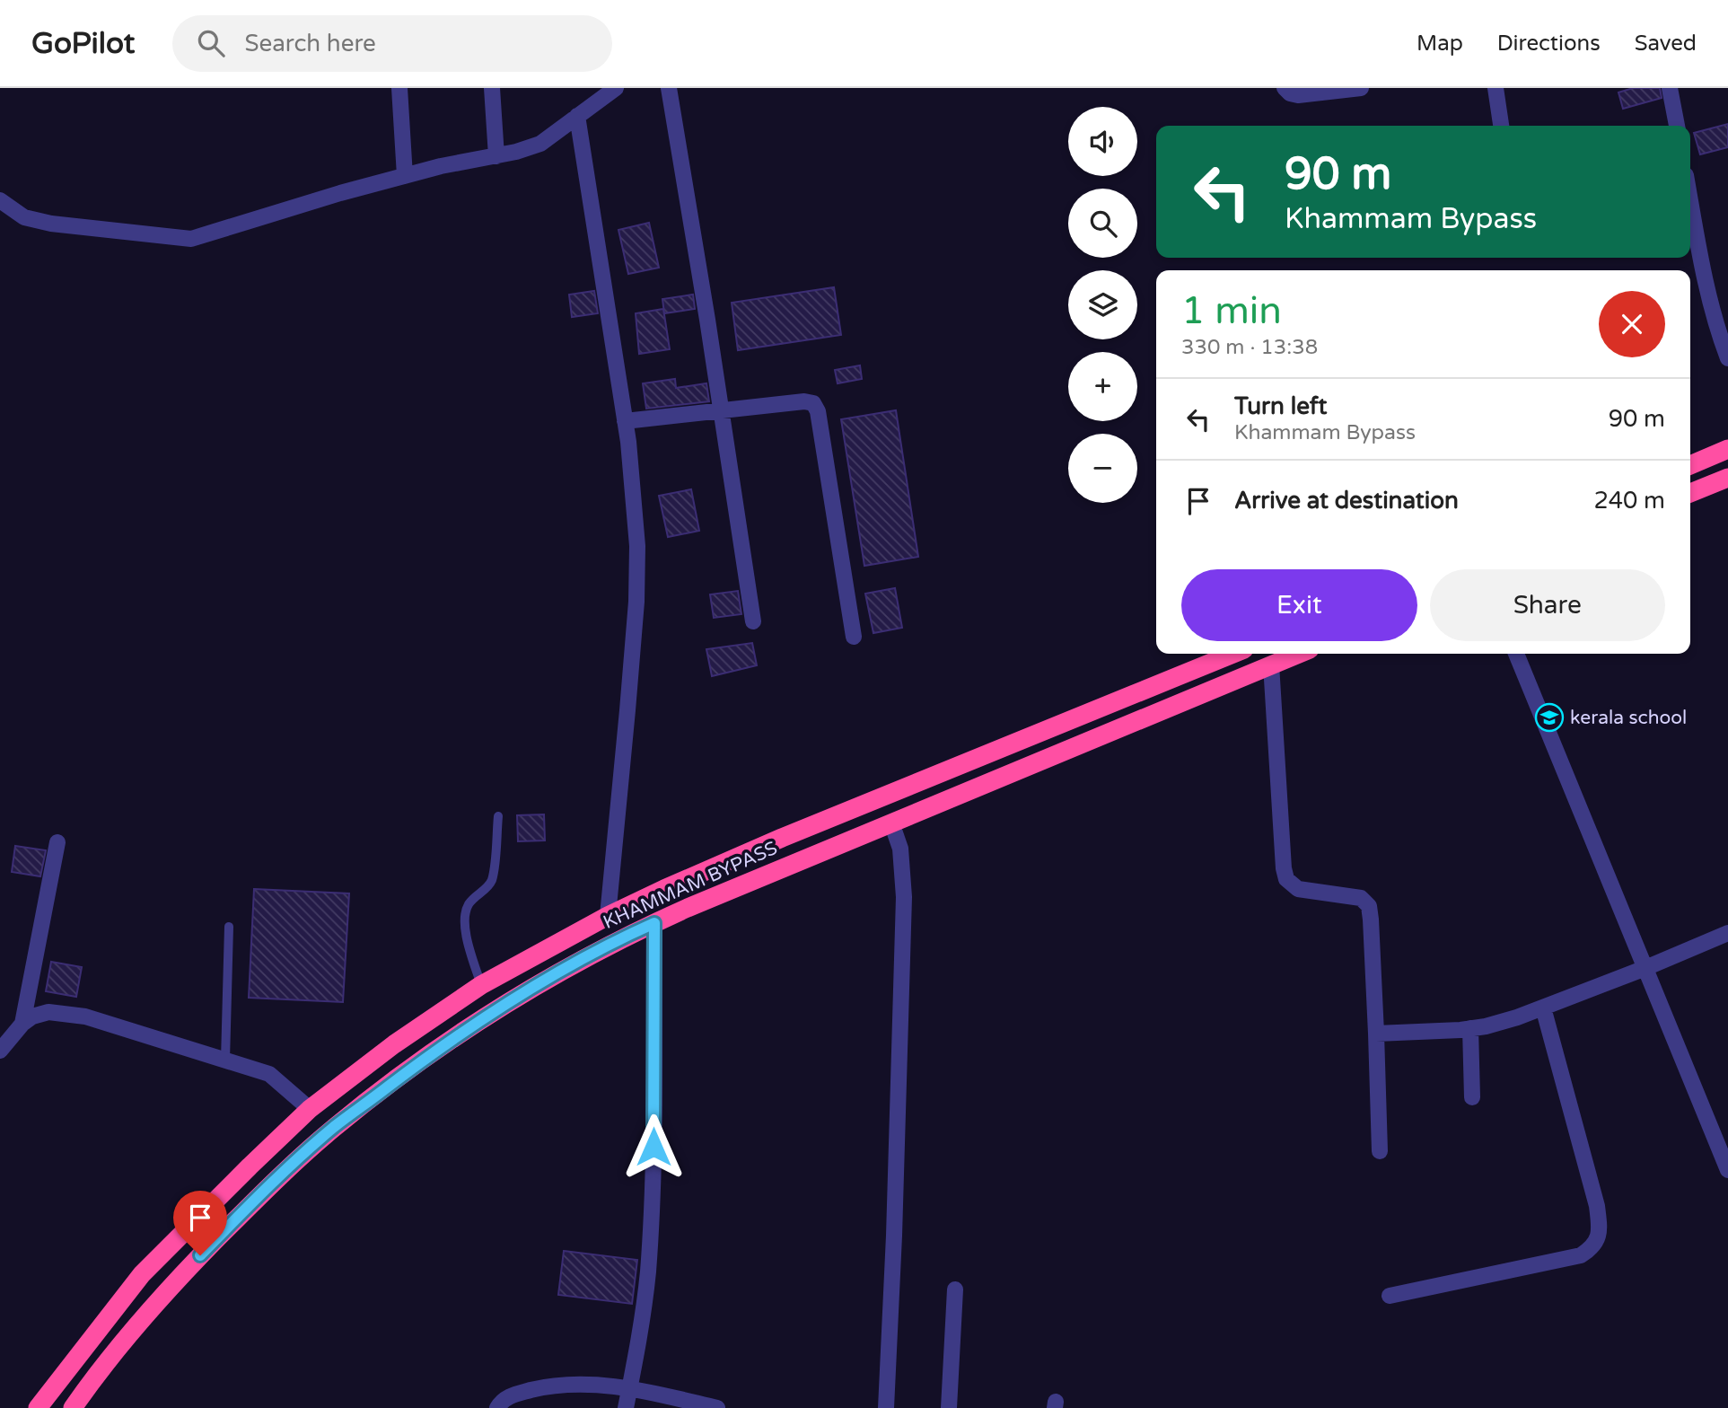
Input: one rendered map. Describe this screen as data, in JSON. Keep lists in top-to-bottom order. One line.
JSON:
{"streets":{"highway":["KHAMMAM BYPASS"]},"places":{"school or university":["kerala school"]},"page":{"header":"GoPilot","search":"Search here","nav":["Map","Directions","Saved"],"map_buttons":["+","−"],"turn":["90 m","Khammam Bypass"],"heading":["1 min","330 m · 13:38"],"list":[{"name":"Turn left","note":"Khammam Bypass","value":"90 m"},{"name":"Arrive at destination","value":"240 m"}],"buttons":["Exit","Share"]}}
